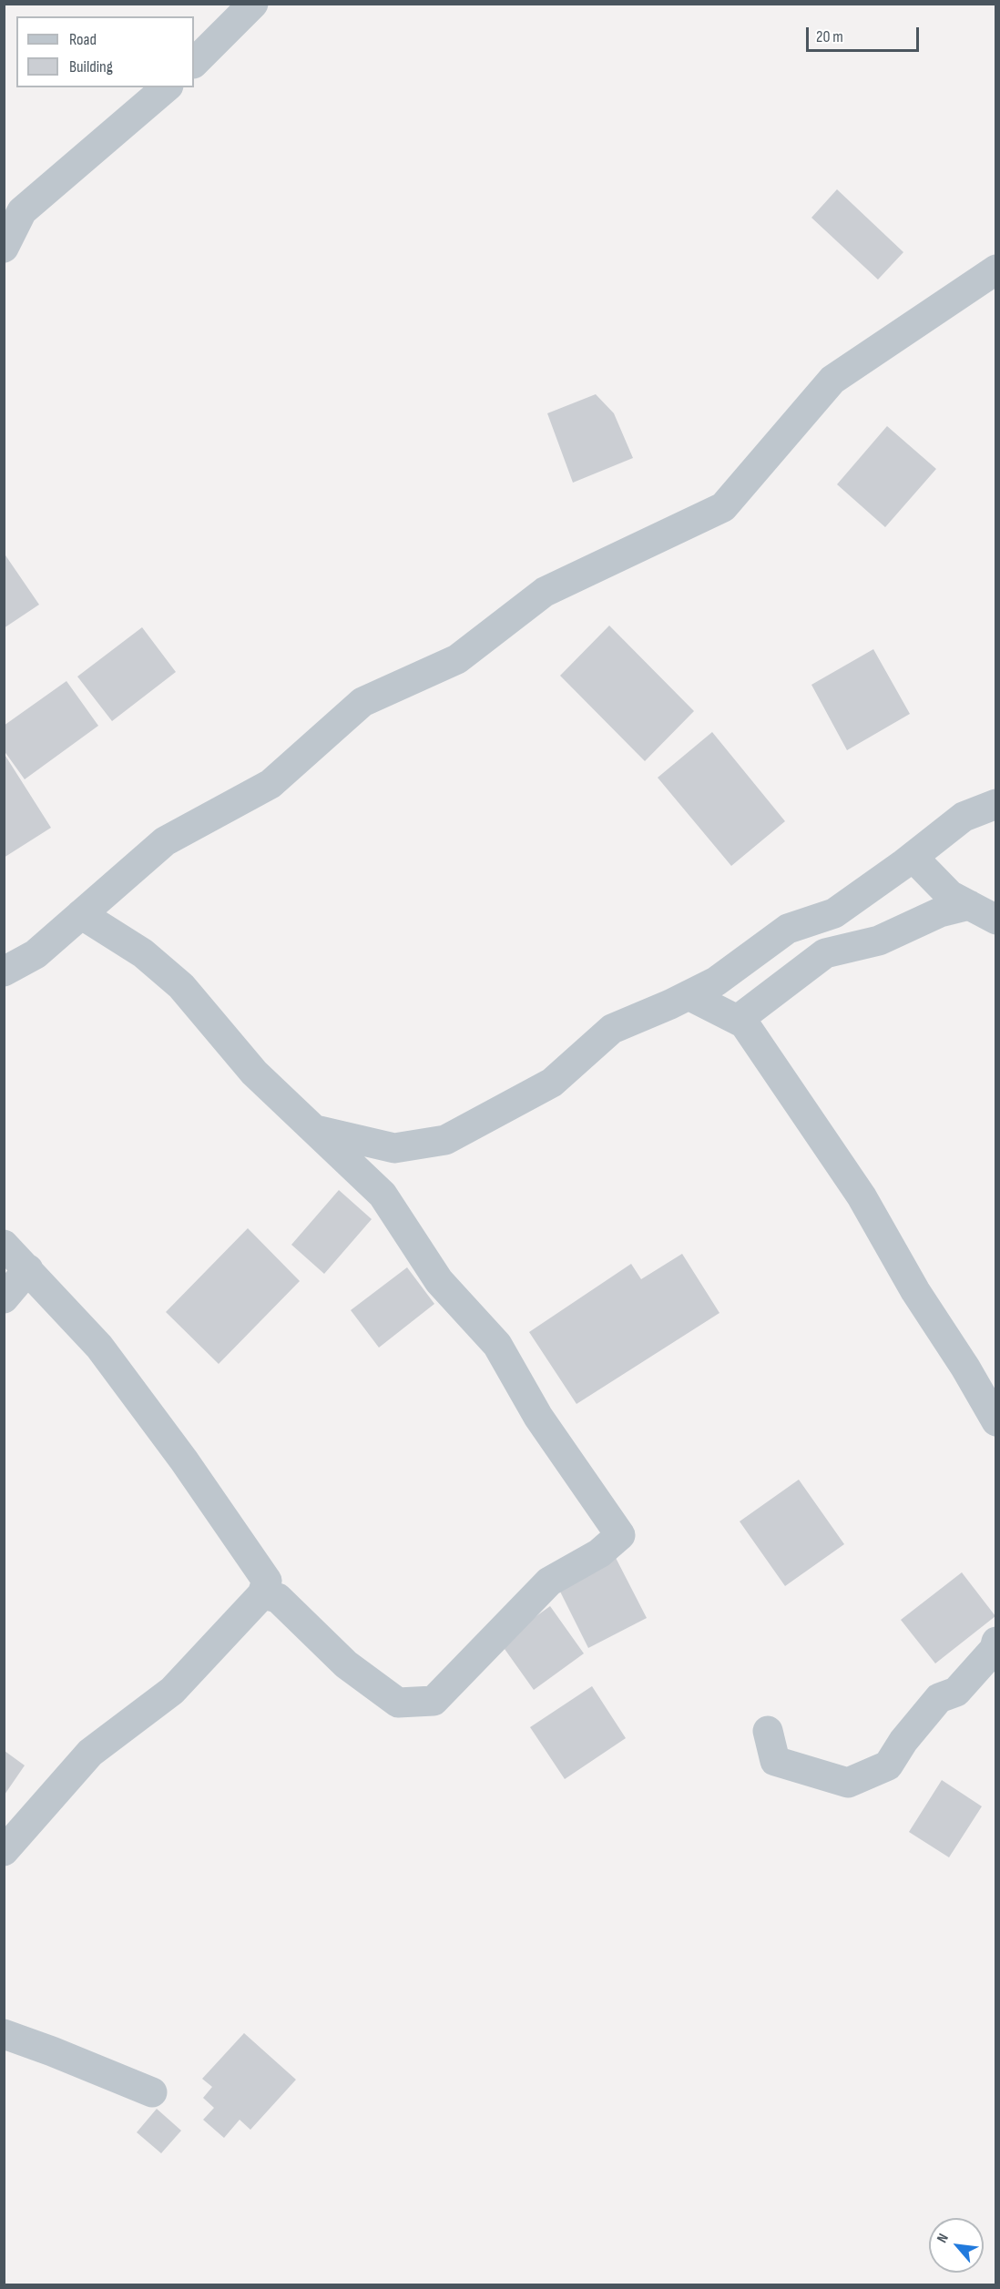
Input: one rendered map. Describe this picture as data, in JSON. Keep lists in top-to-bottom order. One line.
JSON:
{"legend":["Road","Building"],"scale_bar":"20 m","north":"top left"}
